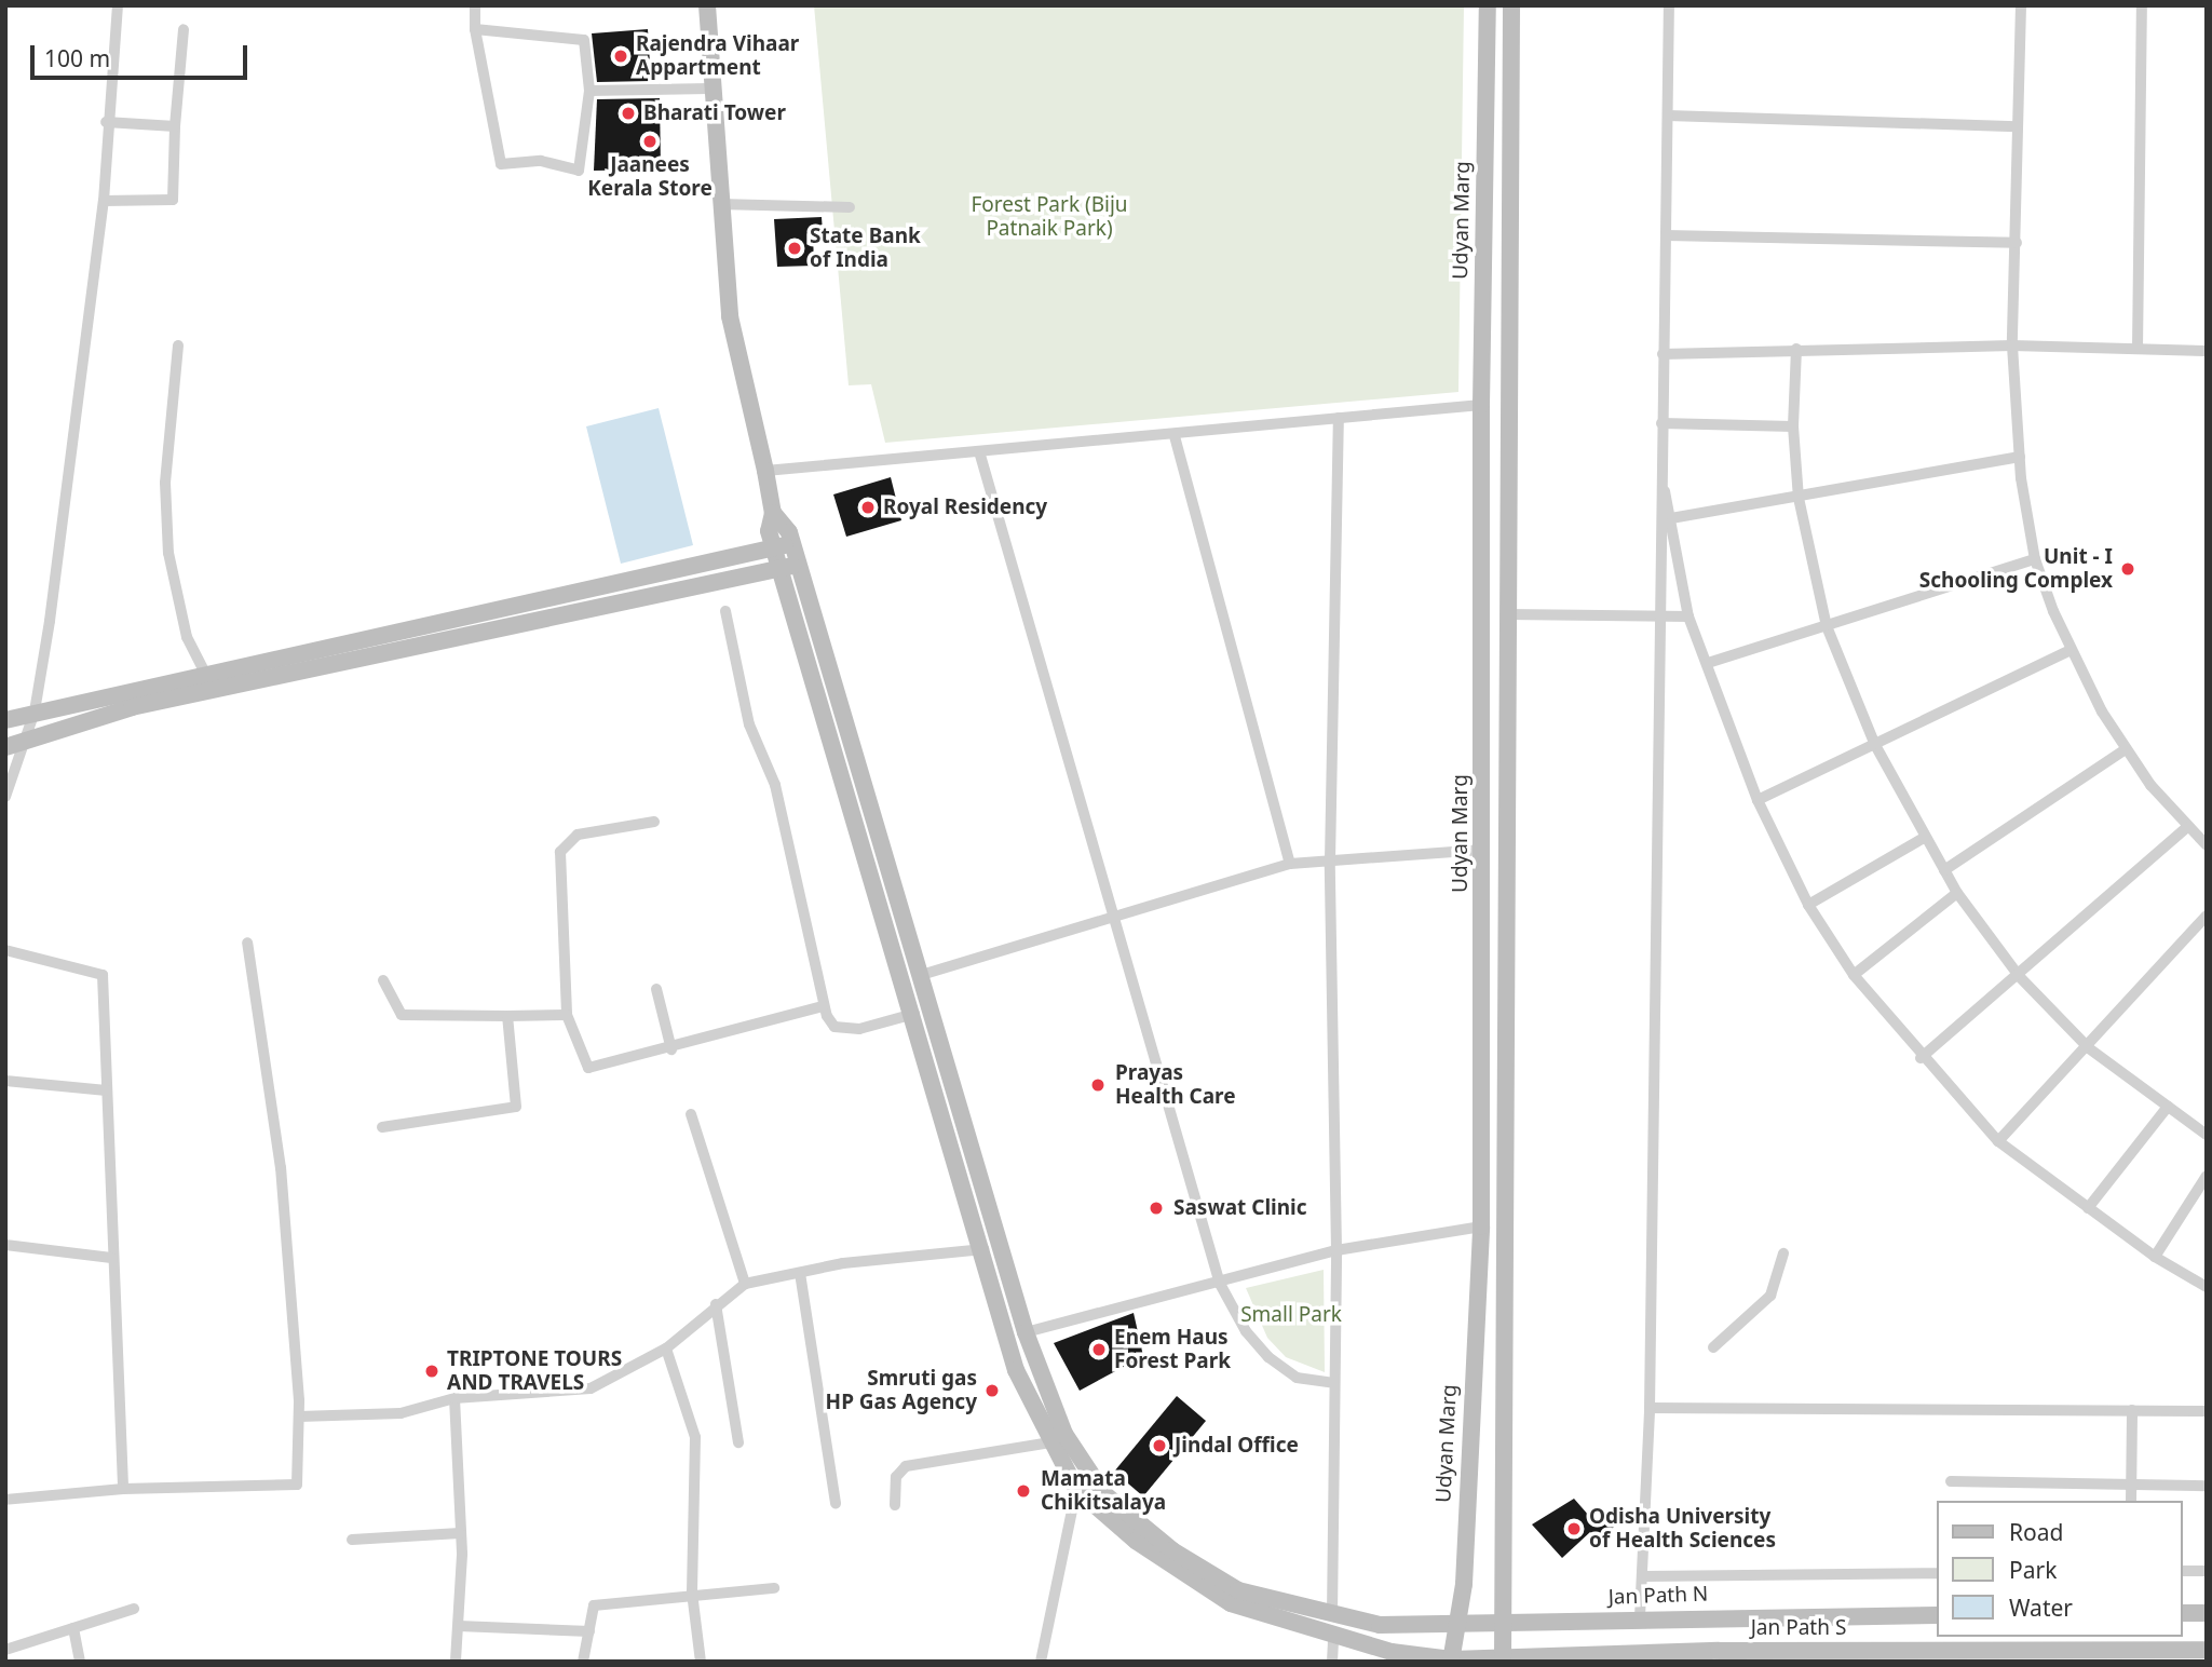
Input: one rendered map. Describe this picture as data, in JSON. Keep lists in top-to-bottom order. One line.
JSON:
{"streets":{"street":["Udyan Marg","Jan Path N","Jan Path S"]},"crossings":[["Udyan Marg","Jan Path N"],["Udyan Marg","Jan Path S"],["Jan Path N","Jan Path S"]],"parks":["Forest Park (Biju Patnaik Park)","Small Park"],"places":["Rajendra Vihaar Appartment","Bharati Tower","Jaanees Kerala Store","State Bank of India","Royal Residency","Unit - I Schooling Complex","Prayas Health Care","Saswat Clinic","Enem Haus Forest Park","TRIPTONE TOURS AND TRAVELS","Smruti gas HP Gas Agency","Jindal Office","Mamata Chikitsalaya","Odisha University of Health Sciences"],"legend":["Road","Park","Water"],"scale_bar":"100 m"}
